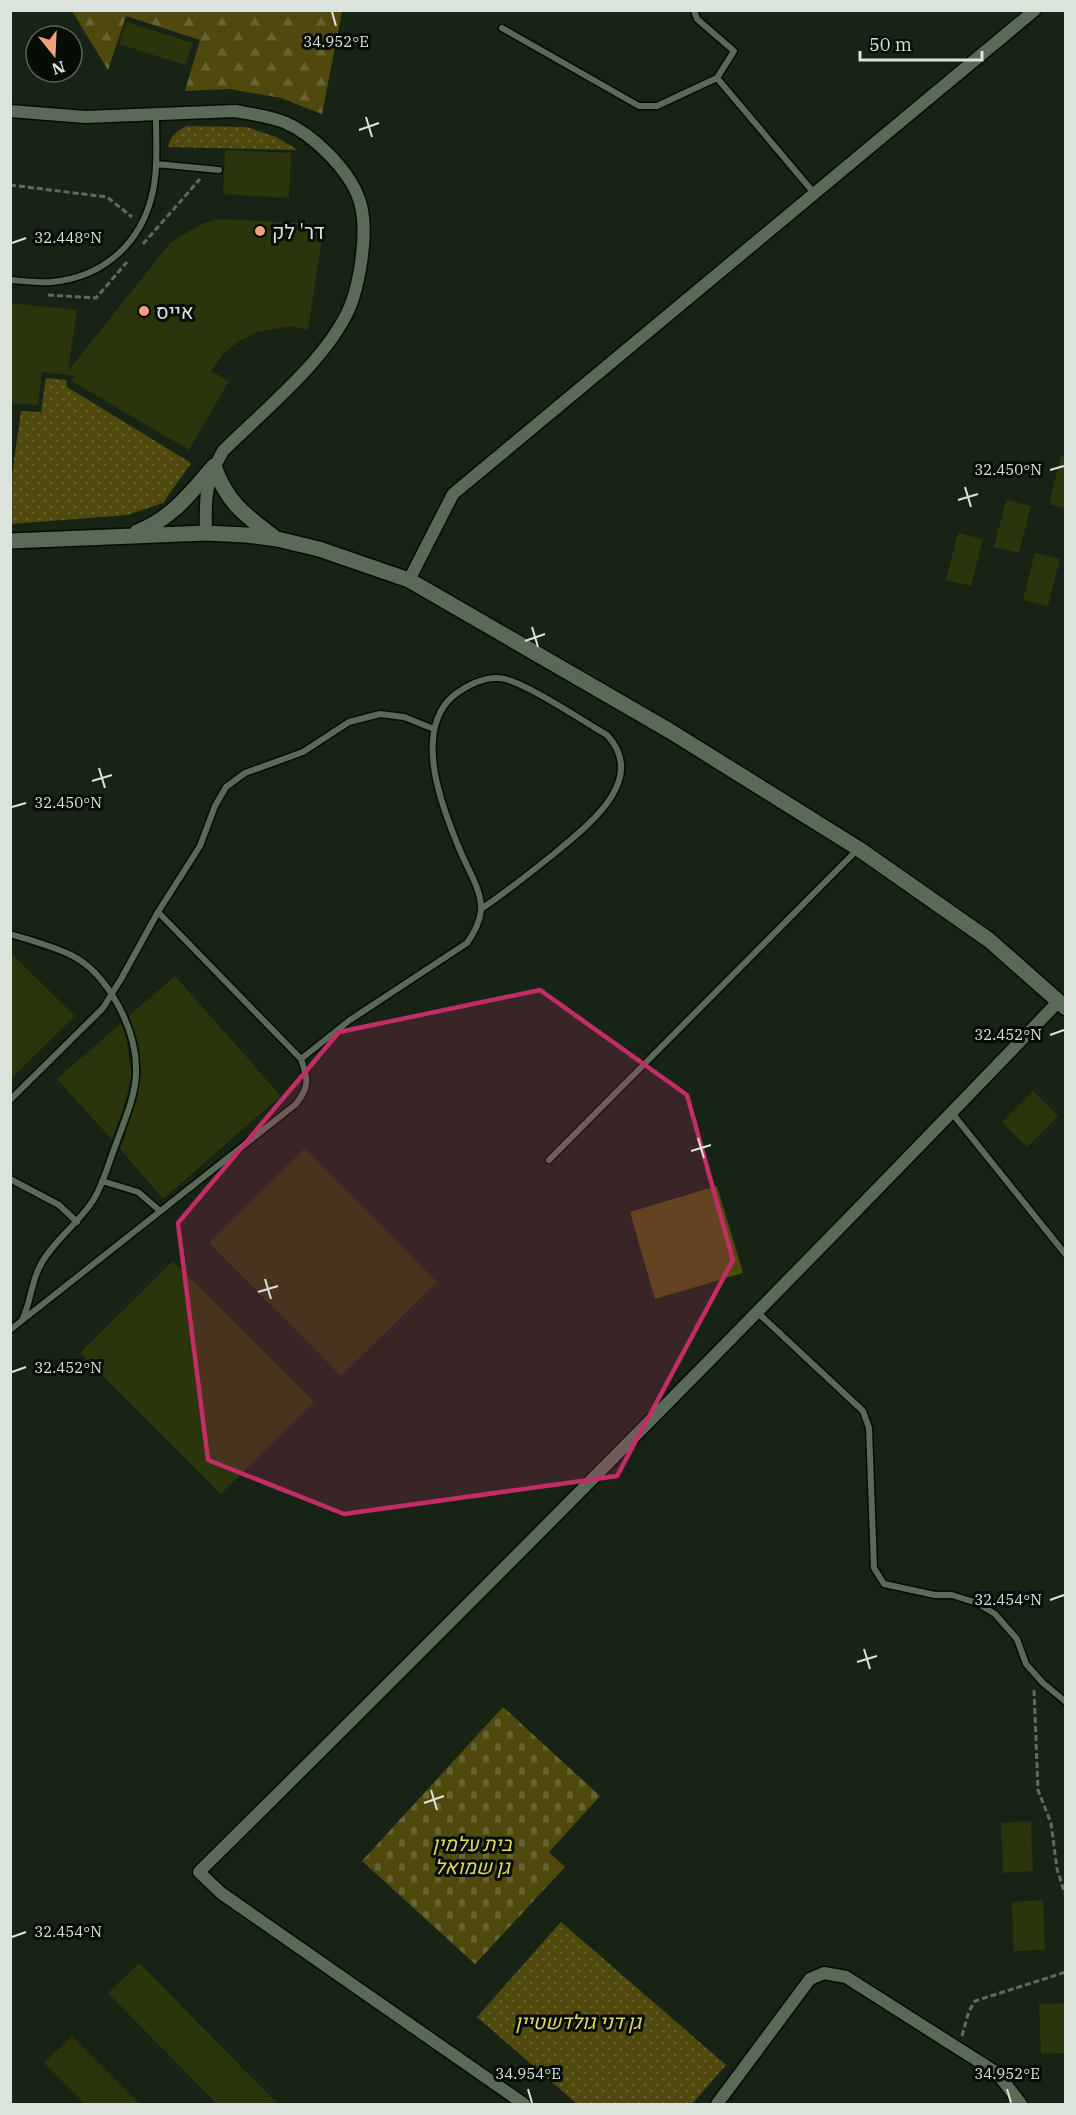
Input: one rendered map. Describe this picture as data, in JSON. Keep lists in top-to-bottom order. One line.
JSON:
{"parks":["בית עלמין גן שמואל","גן דני גולדשטיין"],"places":["דר' לק","אייס"],"scale_bar":"50 m","north":"bottom","coordinates":["34.952°E","32.448°N","32.450°N","32.452°N","32.454°N","34.954°E"]}
